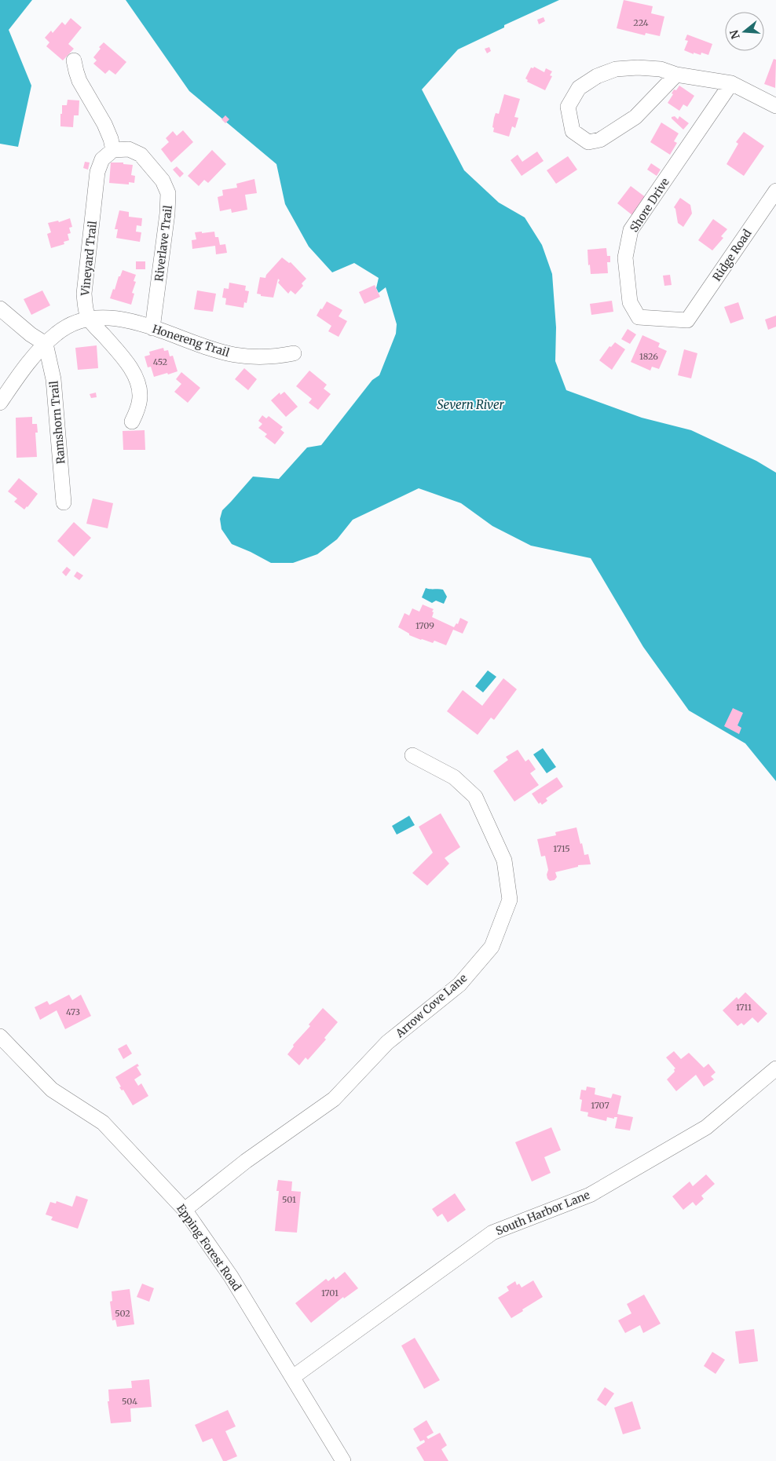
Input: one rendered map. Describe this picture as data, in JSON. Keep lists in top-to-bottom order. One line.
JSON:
{"streets":{"street":["Shore Drive","Riverlave Trail","Ridge Road","Vineyard Trail","Honereng Trail","Ramshorn Trail","Arrow Cove Lane","South Harbor Lane","Epping Forest Road"]},"crossings":[["Shore Drive","Ridge Road"],["Riverlave Trail","Vineyard Trail"],["Riverlave Trail","Honereng Trail"],["Vineyard Trail","Honereng Trail"],["Arrow Cove Lane","Epping Forest Road"],["South Harbor Lane","Epping Forest Road"]],"water":["Severn River"],"house_numbers":["224","1826","452","1709","1715","1711","473","1707","501","1701","502","504"],"north":"left"}
